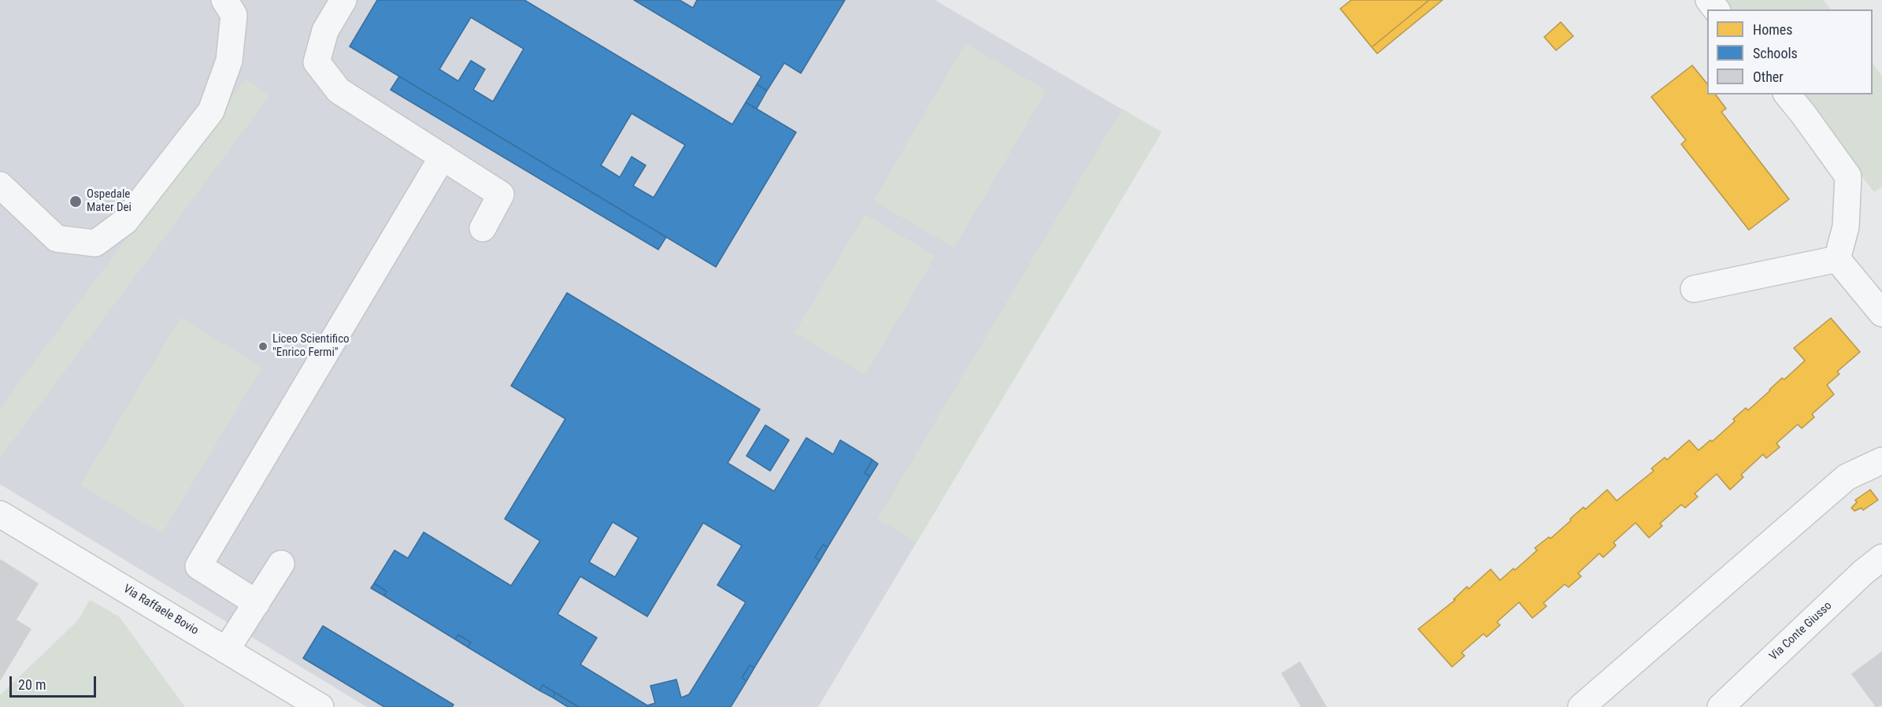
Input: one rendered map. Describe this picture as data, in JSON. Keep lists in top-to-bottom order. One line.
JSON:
{"streets":{"street":["Via Raffaele Bovio","Via Conte Giusso"]},"places":["Ospedale Mater Dei","Liceo Scientifico \"Enrico Fermi\""],"legend":["Homes","Schools","Other"],"scale_bar":"20 m"}
